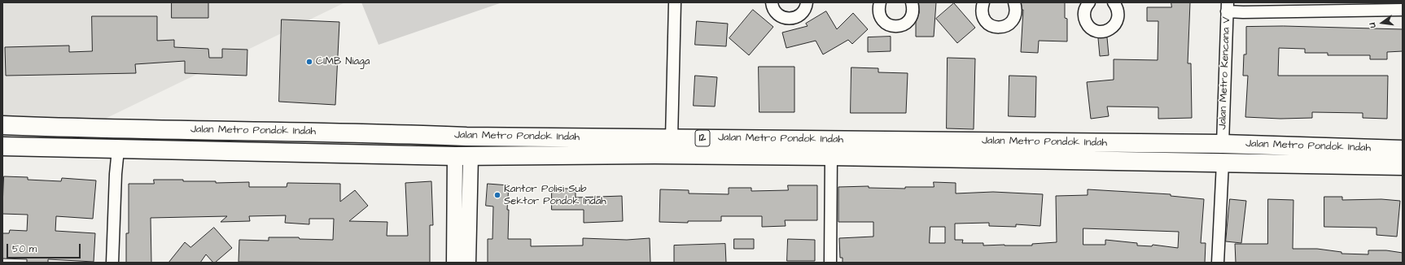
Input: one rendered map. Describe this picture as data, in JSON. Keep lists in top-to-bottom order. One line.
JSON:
{"streets":{"highway":["Jalan Metro Pondok Indah","12"],"street":["Jalan Metro Kencana V"]},"crossings":[["Jalan Metro Kencana V","Jalan Metro Pondok Indah"]],"places":["CIMB Niaga","Kantor Polisi Sub Sektor Pondok Indah"],"scale_bar":"50 m","north":"left"}
